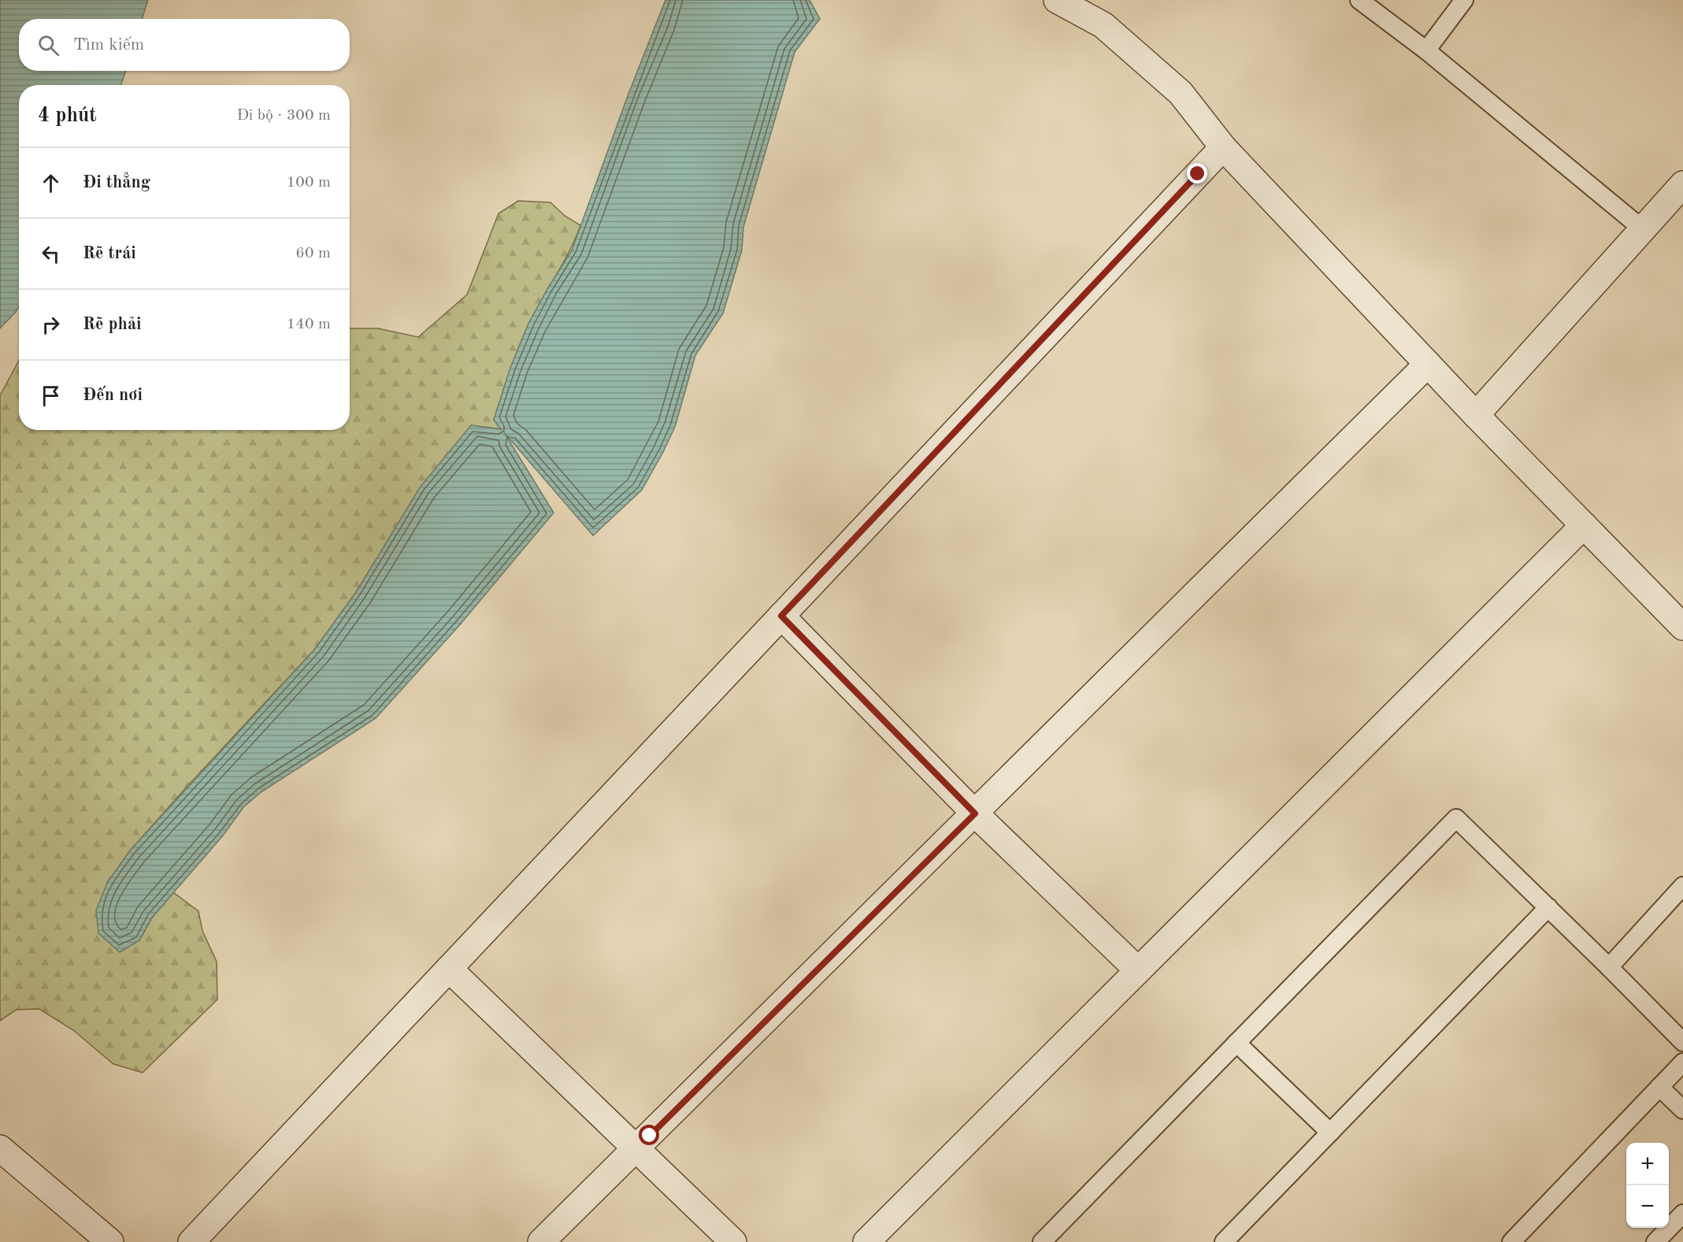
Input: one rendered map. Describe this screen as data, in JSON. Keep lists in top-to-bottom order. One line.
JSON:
{"page":{"search":"Tìm kiếm","heading":["4 phút","Đi bộ · 300 m"],"list":[["Đi thẳng","100 m"],["Rẽ trái","60 m"],["Rẽ phải","140 m"],"Đến nơi"],"map_buttons":["+","−"]}}
